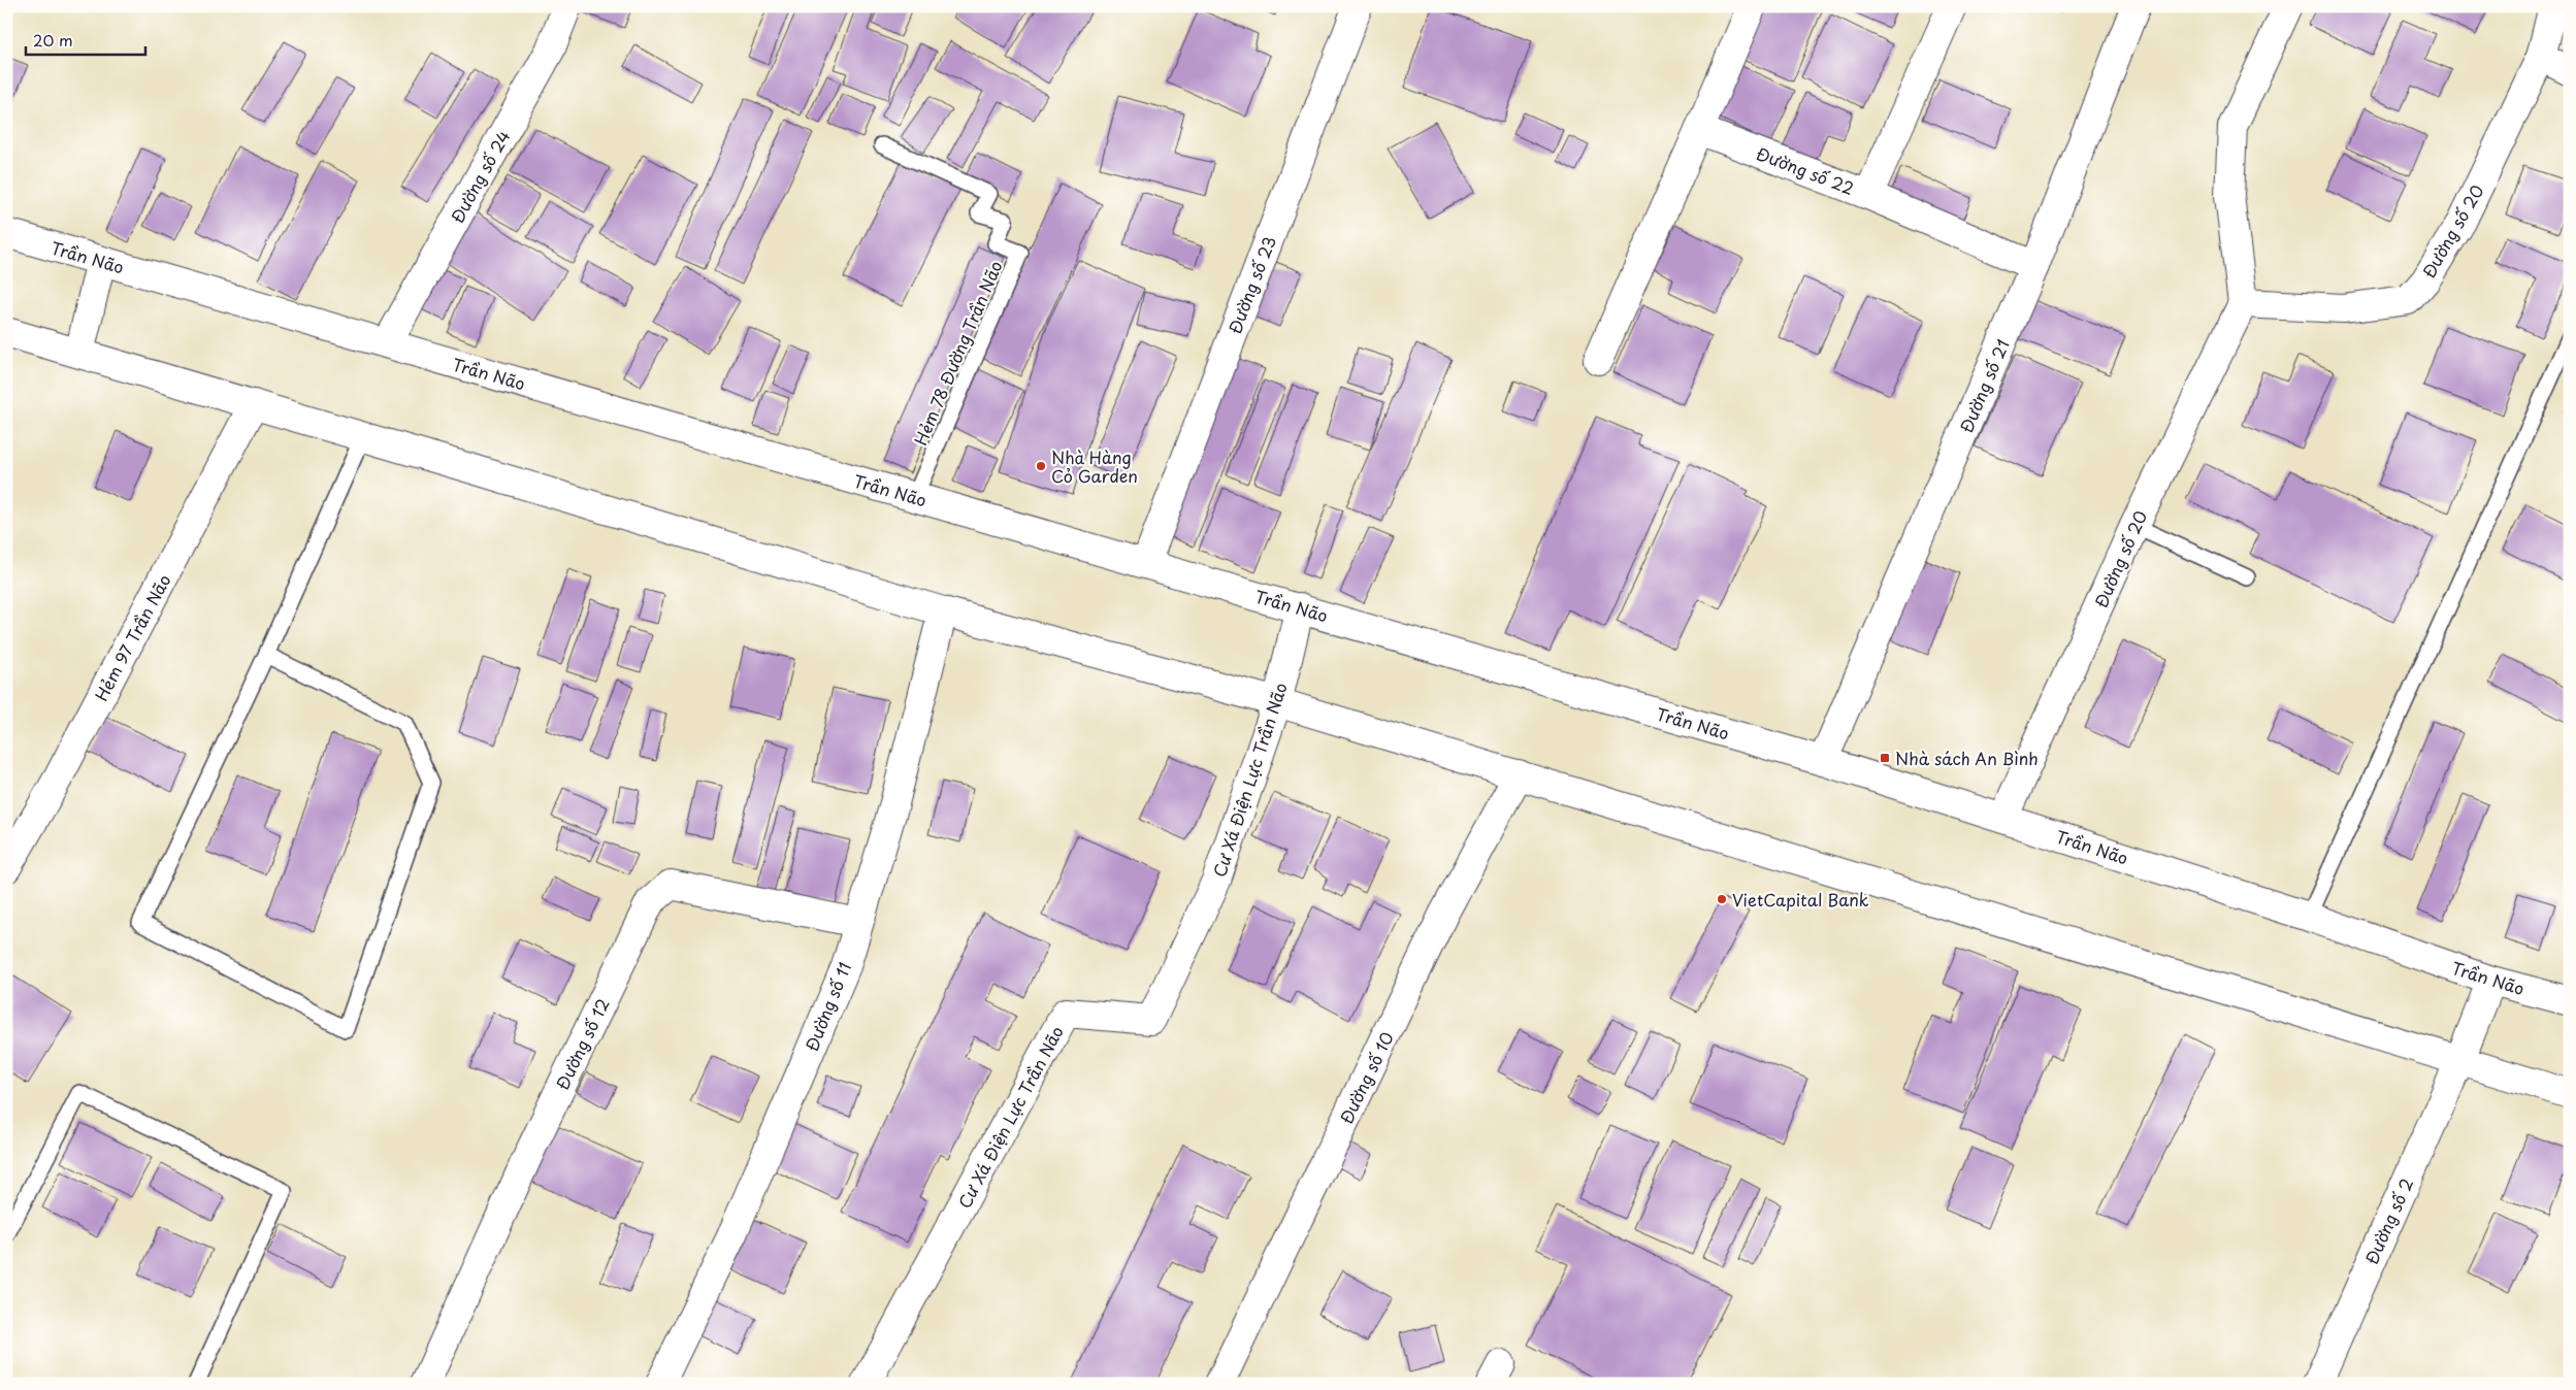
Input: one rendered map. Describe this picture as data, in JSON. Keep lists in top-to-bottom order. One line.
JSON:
{"streets":{"street":["Đường số 22","Đường số 24","Đường số 20","Trần Não","Đường số 23","Đường số 21","Hẻm 97 Trần Não","Cư Xá Điện Lực Trần Não","Đường số 11","Đường số 12","Đường số 10","Đường số 2"],"lane":["Hẻm 78 Đường Trần Não"]},"crossings":[["Đường số 22","Đường số 21"],["Đường số 24","Trần Não"],["Đường số 20","Trần Não"],["Trần Não","Đường số 23"],["Trần Não","Hẻm 78 Đường Trần Não"],["Trần Não","Đường số 21"],["Trần Não","Cư Xá Điện Lực Trần Não"],["Trần Não","Đường số 2"],["Đường số 11","Đường số 12"]],"places":{"other":["Nhà Hàng Cỏ Garden","VietCapital Bank"],"transit":["Nhà sách An Bình"]},"scale_bar":"20 m"}
